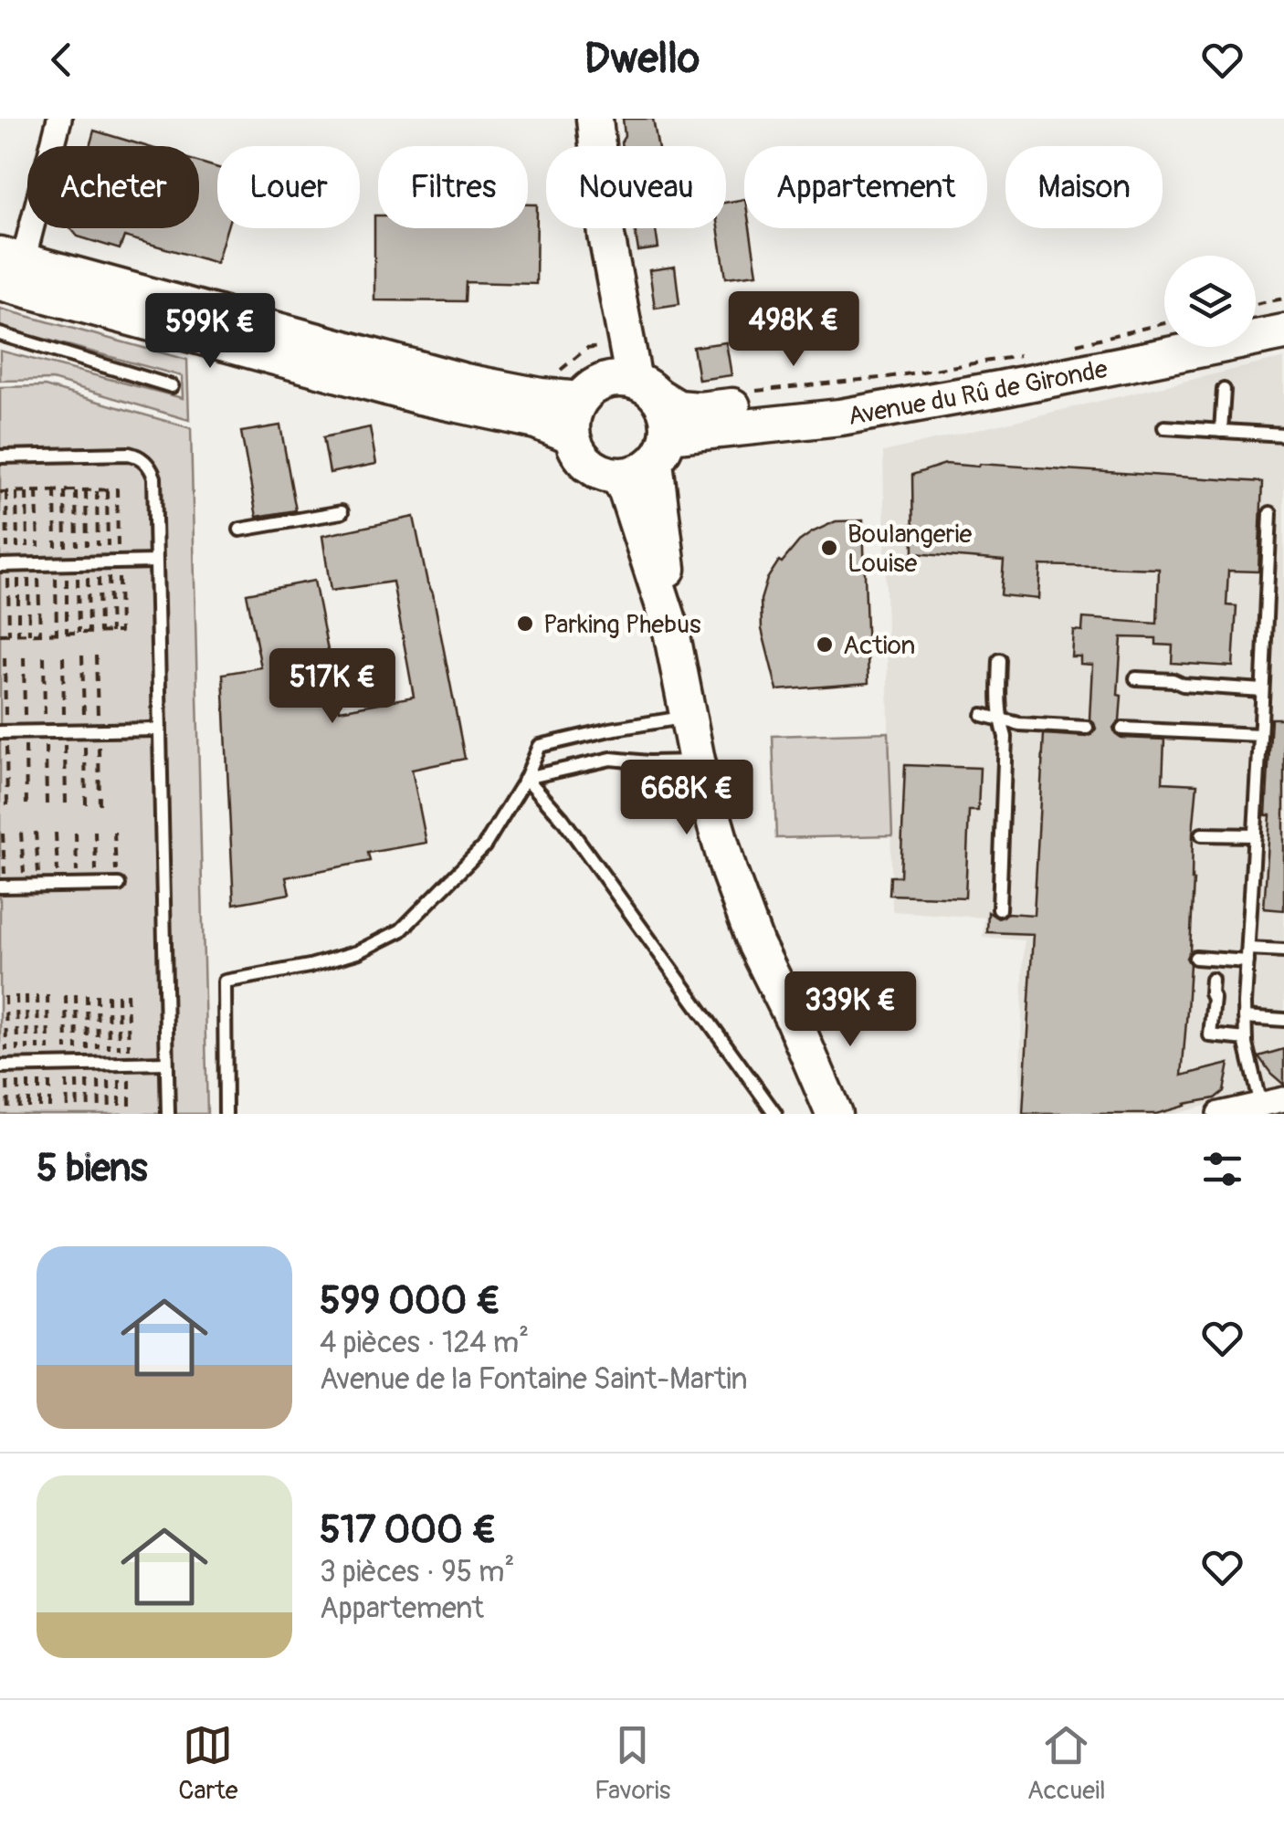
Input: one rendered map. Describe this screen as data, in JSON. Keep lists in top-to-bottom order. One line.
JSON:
{"streets":{"main road":["Avenue du Rû de Gironde"]},"places":["Boulangerie Louise","Parking Phebus","Action"],"page":{"header":"Dwello","chip":["Acheter","Louer","Filtres","Nouveau","Appartement","Maison"],"price":["498K €","599K €","517K €","668K €","339K €"],"heading":"5 biens","list":[{"name":"599 000 €","note":"4 pièces · 124 m² · Avenue de la Fontaine Saint-Martin"},{"name":"517 000 €","note":"3 pièces · 95 m² · Appartement"}],"tabs":["Carte","Favoris","Accueil"]}}
